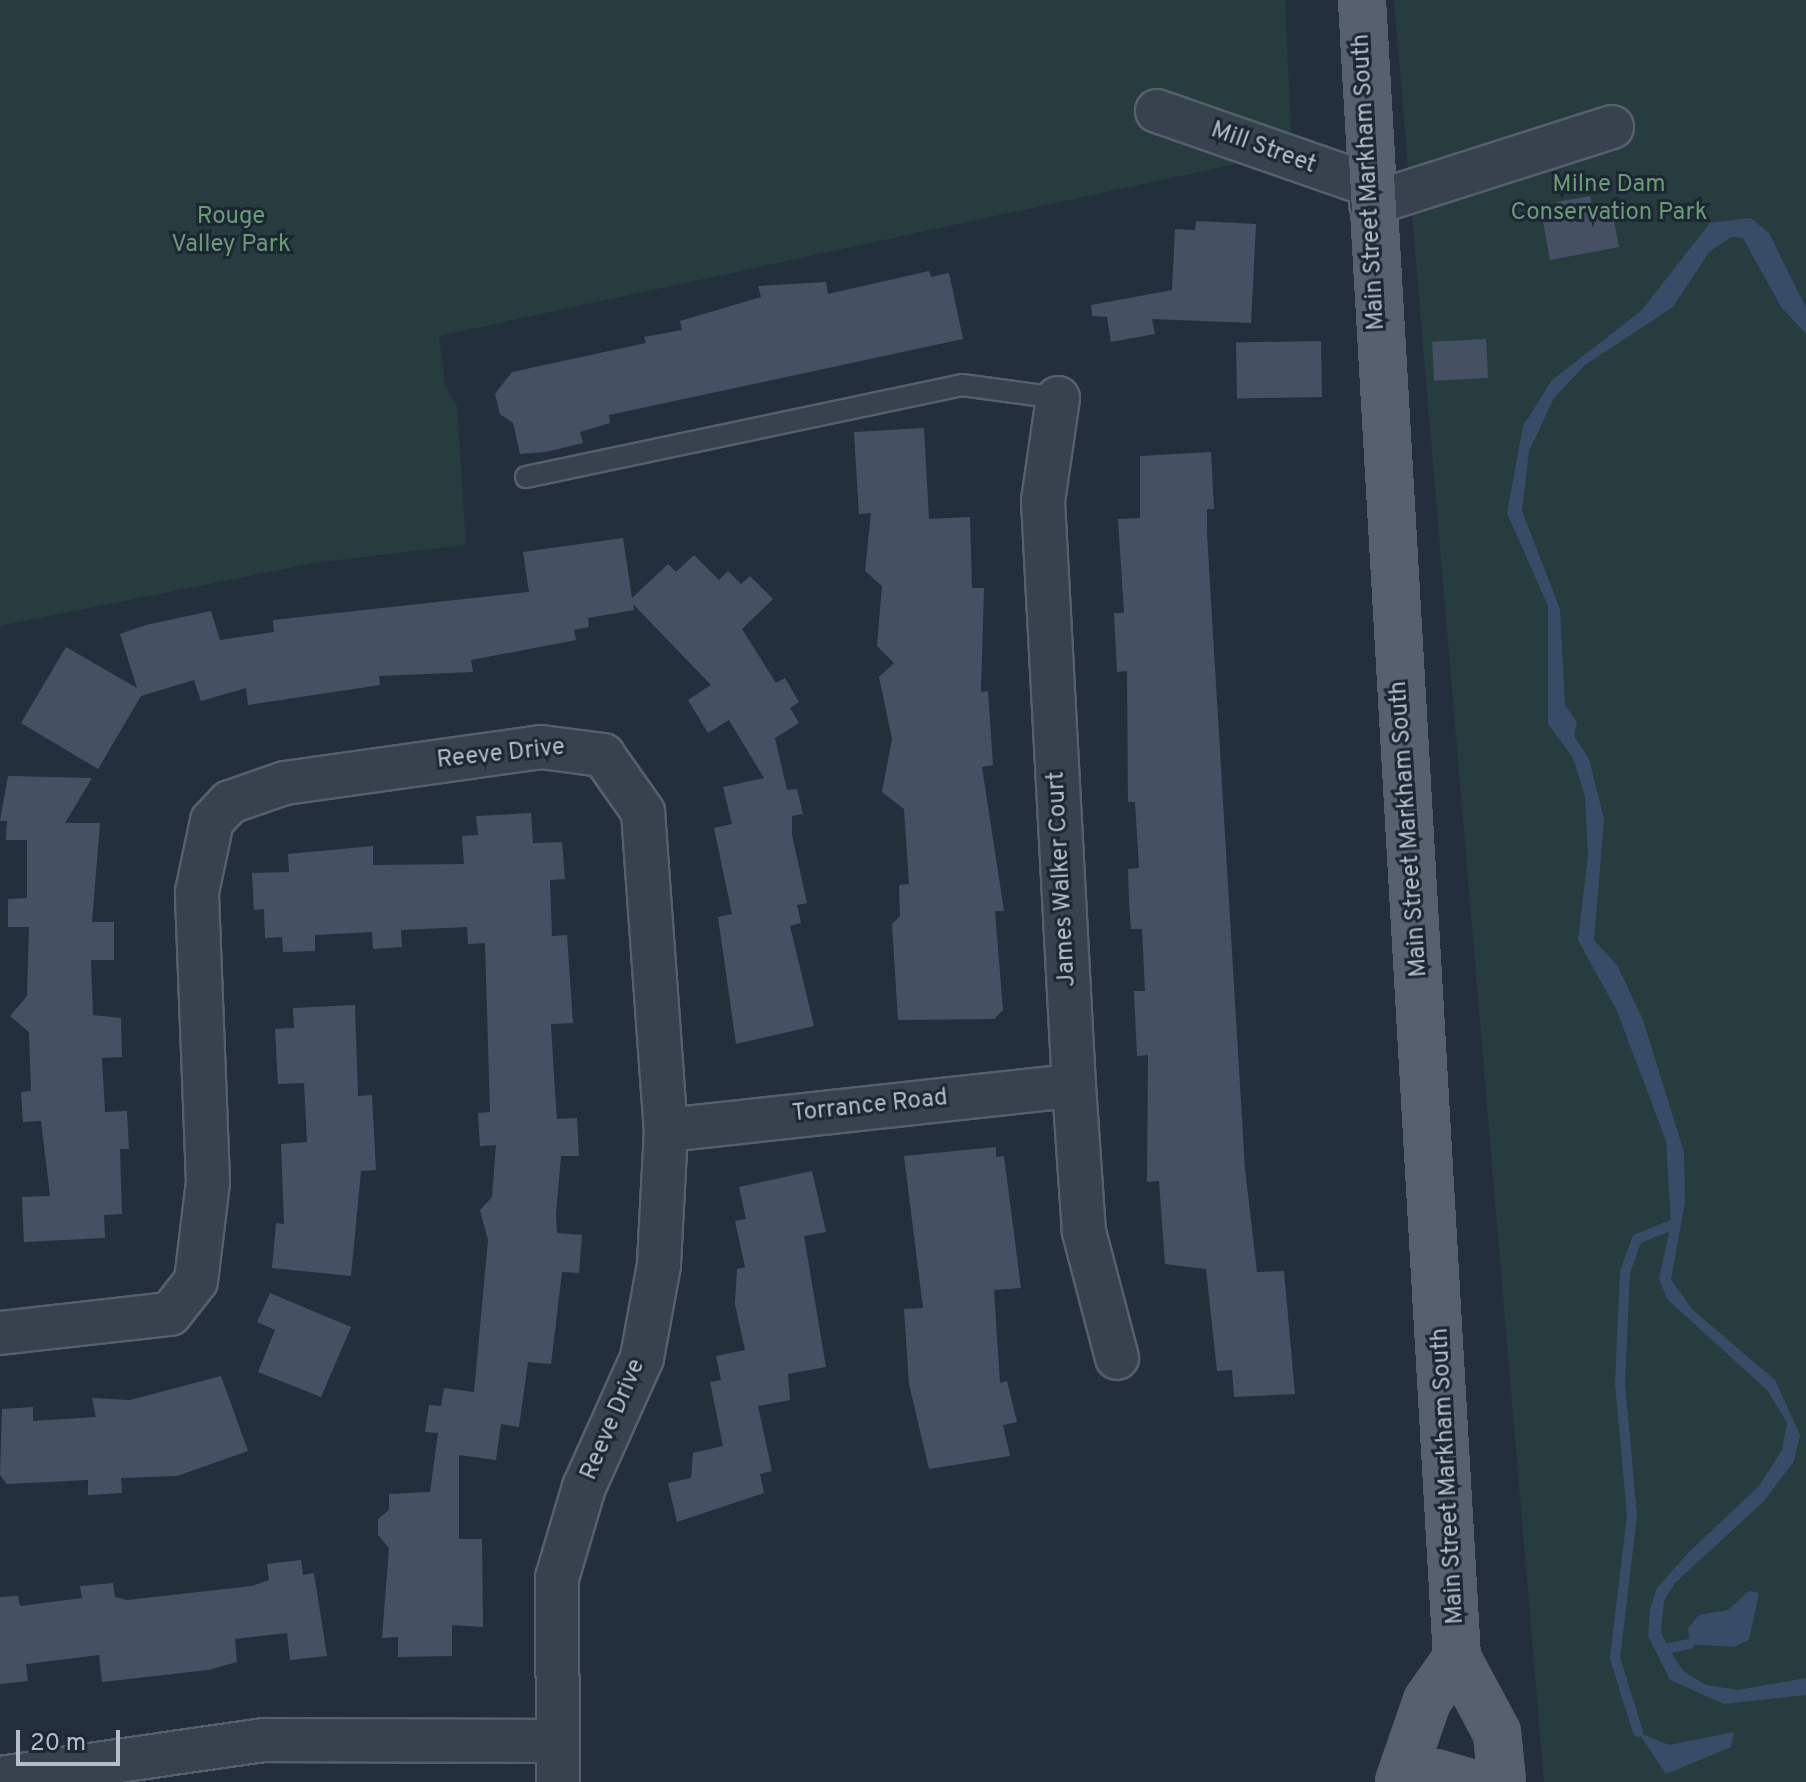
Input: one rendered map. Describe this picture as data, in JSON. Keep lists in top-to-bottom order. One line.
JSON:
{"streets":{"main road":["Main Street Markham South"],"street":["Mill Street","Reeve Drive","James Walker Court","Torrance Road"]},"crossings":[["Mill Street","Main Street Markham South"],["Reeve Drive","Torrance Road"],["James Walker Court","Torrance Road"]],"parks":["Milne Dam Conservation Park","Rouge Valley Park"],"scale_bar":"20 m"}
